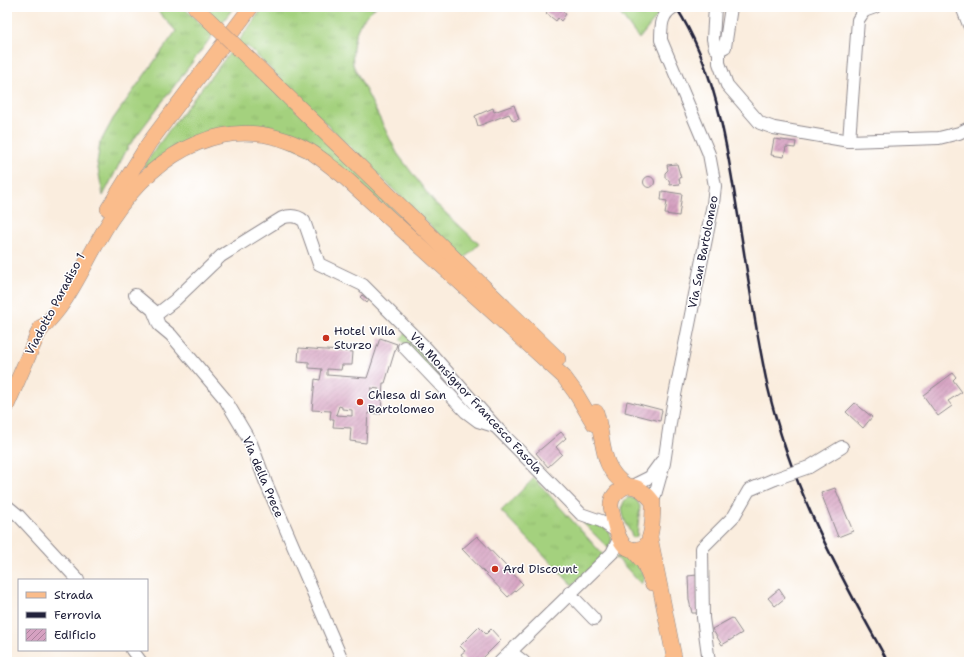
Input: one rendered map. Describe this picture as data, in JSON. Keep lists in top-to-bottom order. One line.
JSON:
{"streets":{"main road":["Viadotto Paradiso 1"],"street":["Via San Bartolomeo","Via Monsignor Francesco Fasola","Via della Prece"]},"crossings":[["Via Monsignor Francesco Fasola","Via della Prece"]],"places":["Hotel Villa Sturzo","Chiesa di San Bartolomeo","Ard Discount"],"legend":["Strada","Ferrovia","Edificio"]}
